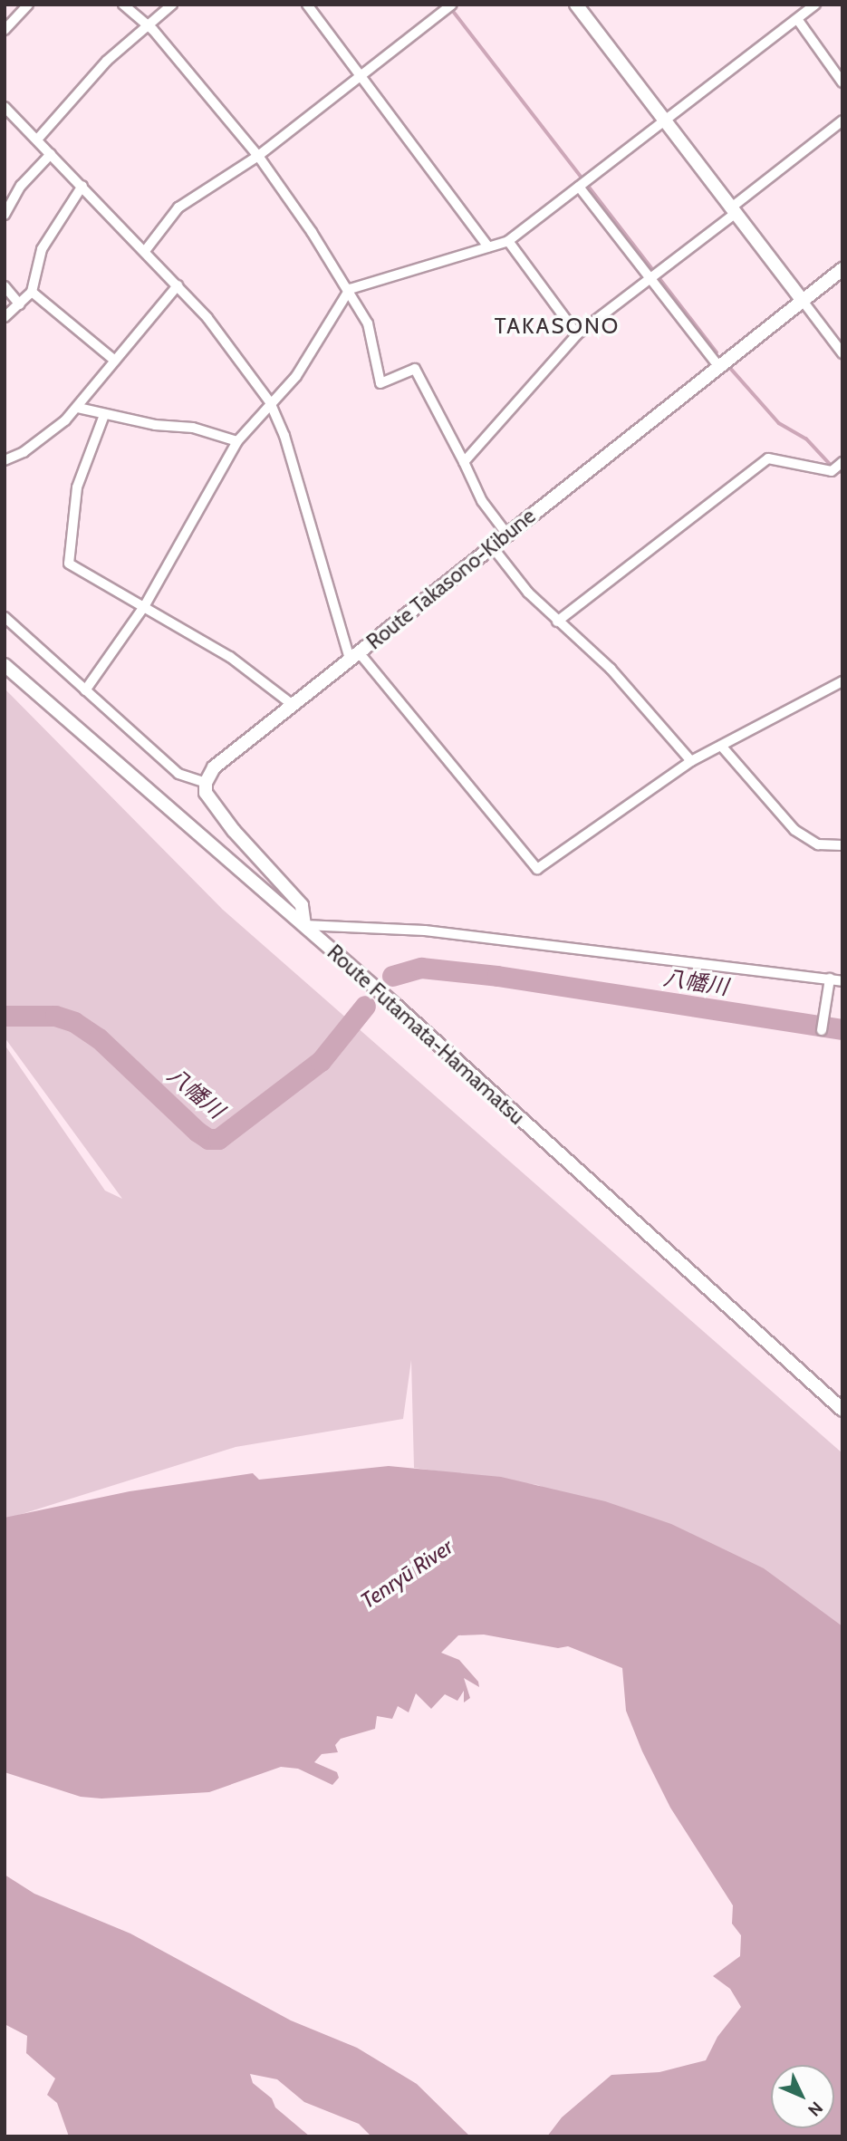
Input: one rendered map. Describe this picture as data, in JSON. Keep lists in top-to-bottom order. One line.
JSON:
{"streets":{"main road":["Route Takasono-Kibune","Route Futamata-Hamamatsu"]},"districts":["TAKASONO"],"water":["八幡川","Tenryū River"],"north":"bottom right"}
